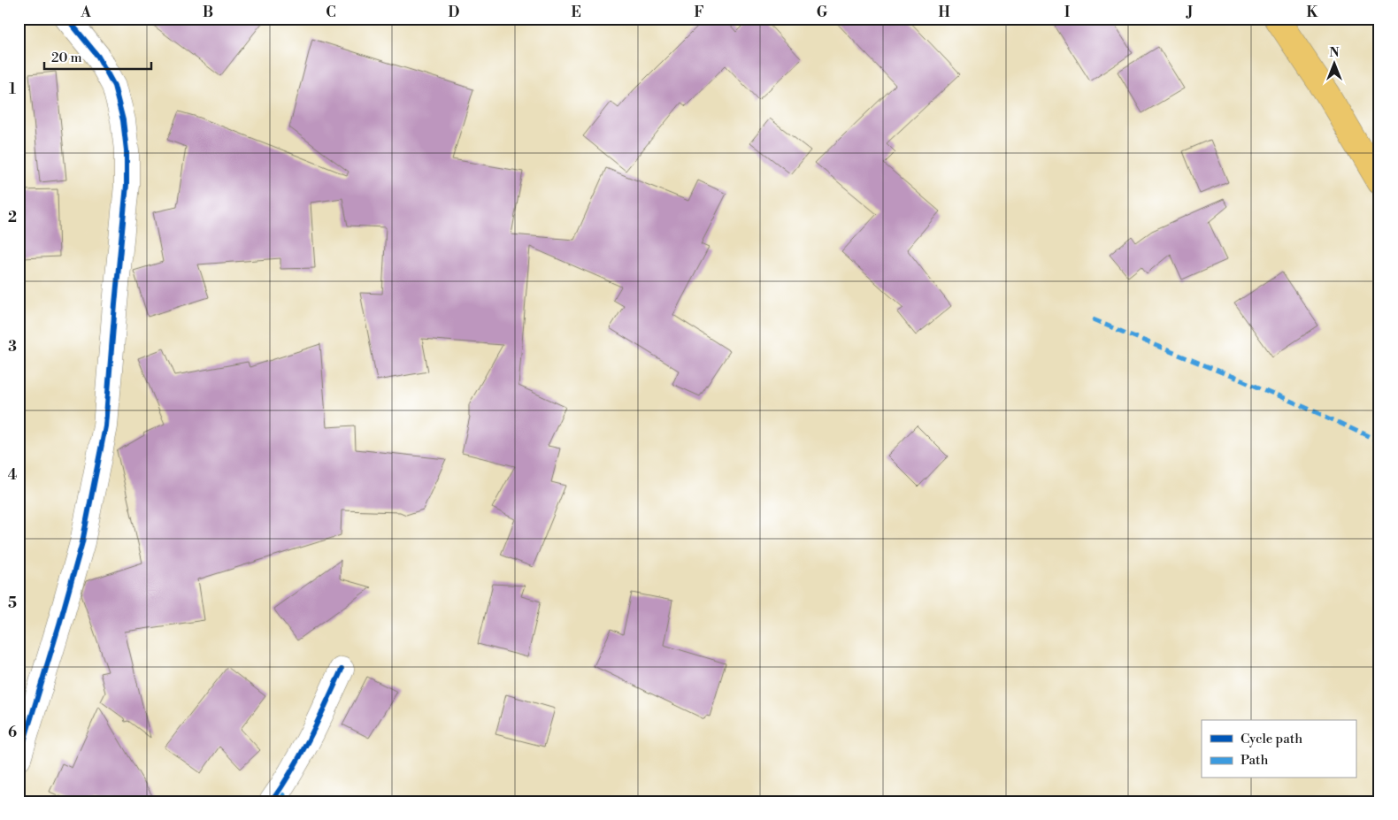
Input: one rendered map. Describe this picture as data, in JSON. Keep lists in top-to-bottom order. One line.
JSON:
{"legend":["Cycle path","Path"],"scale_bar":"20 m","north":"top","grid":{"columns":["A","B","C","D","E","F","G","H","I","J","K"],"rows":["1","2","3","4","5","6"]}}
